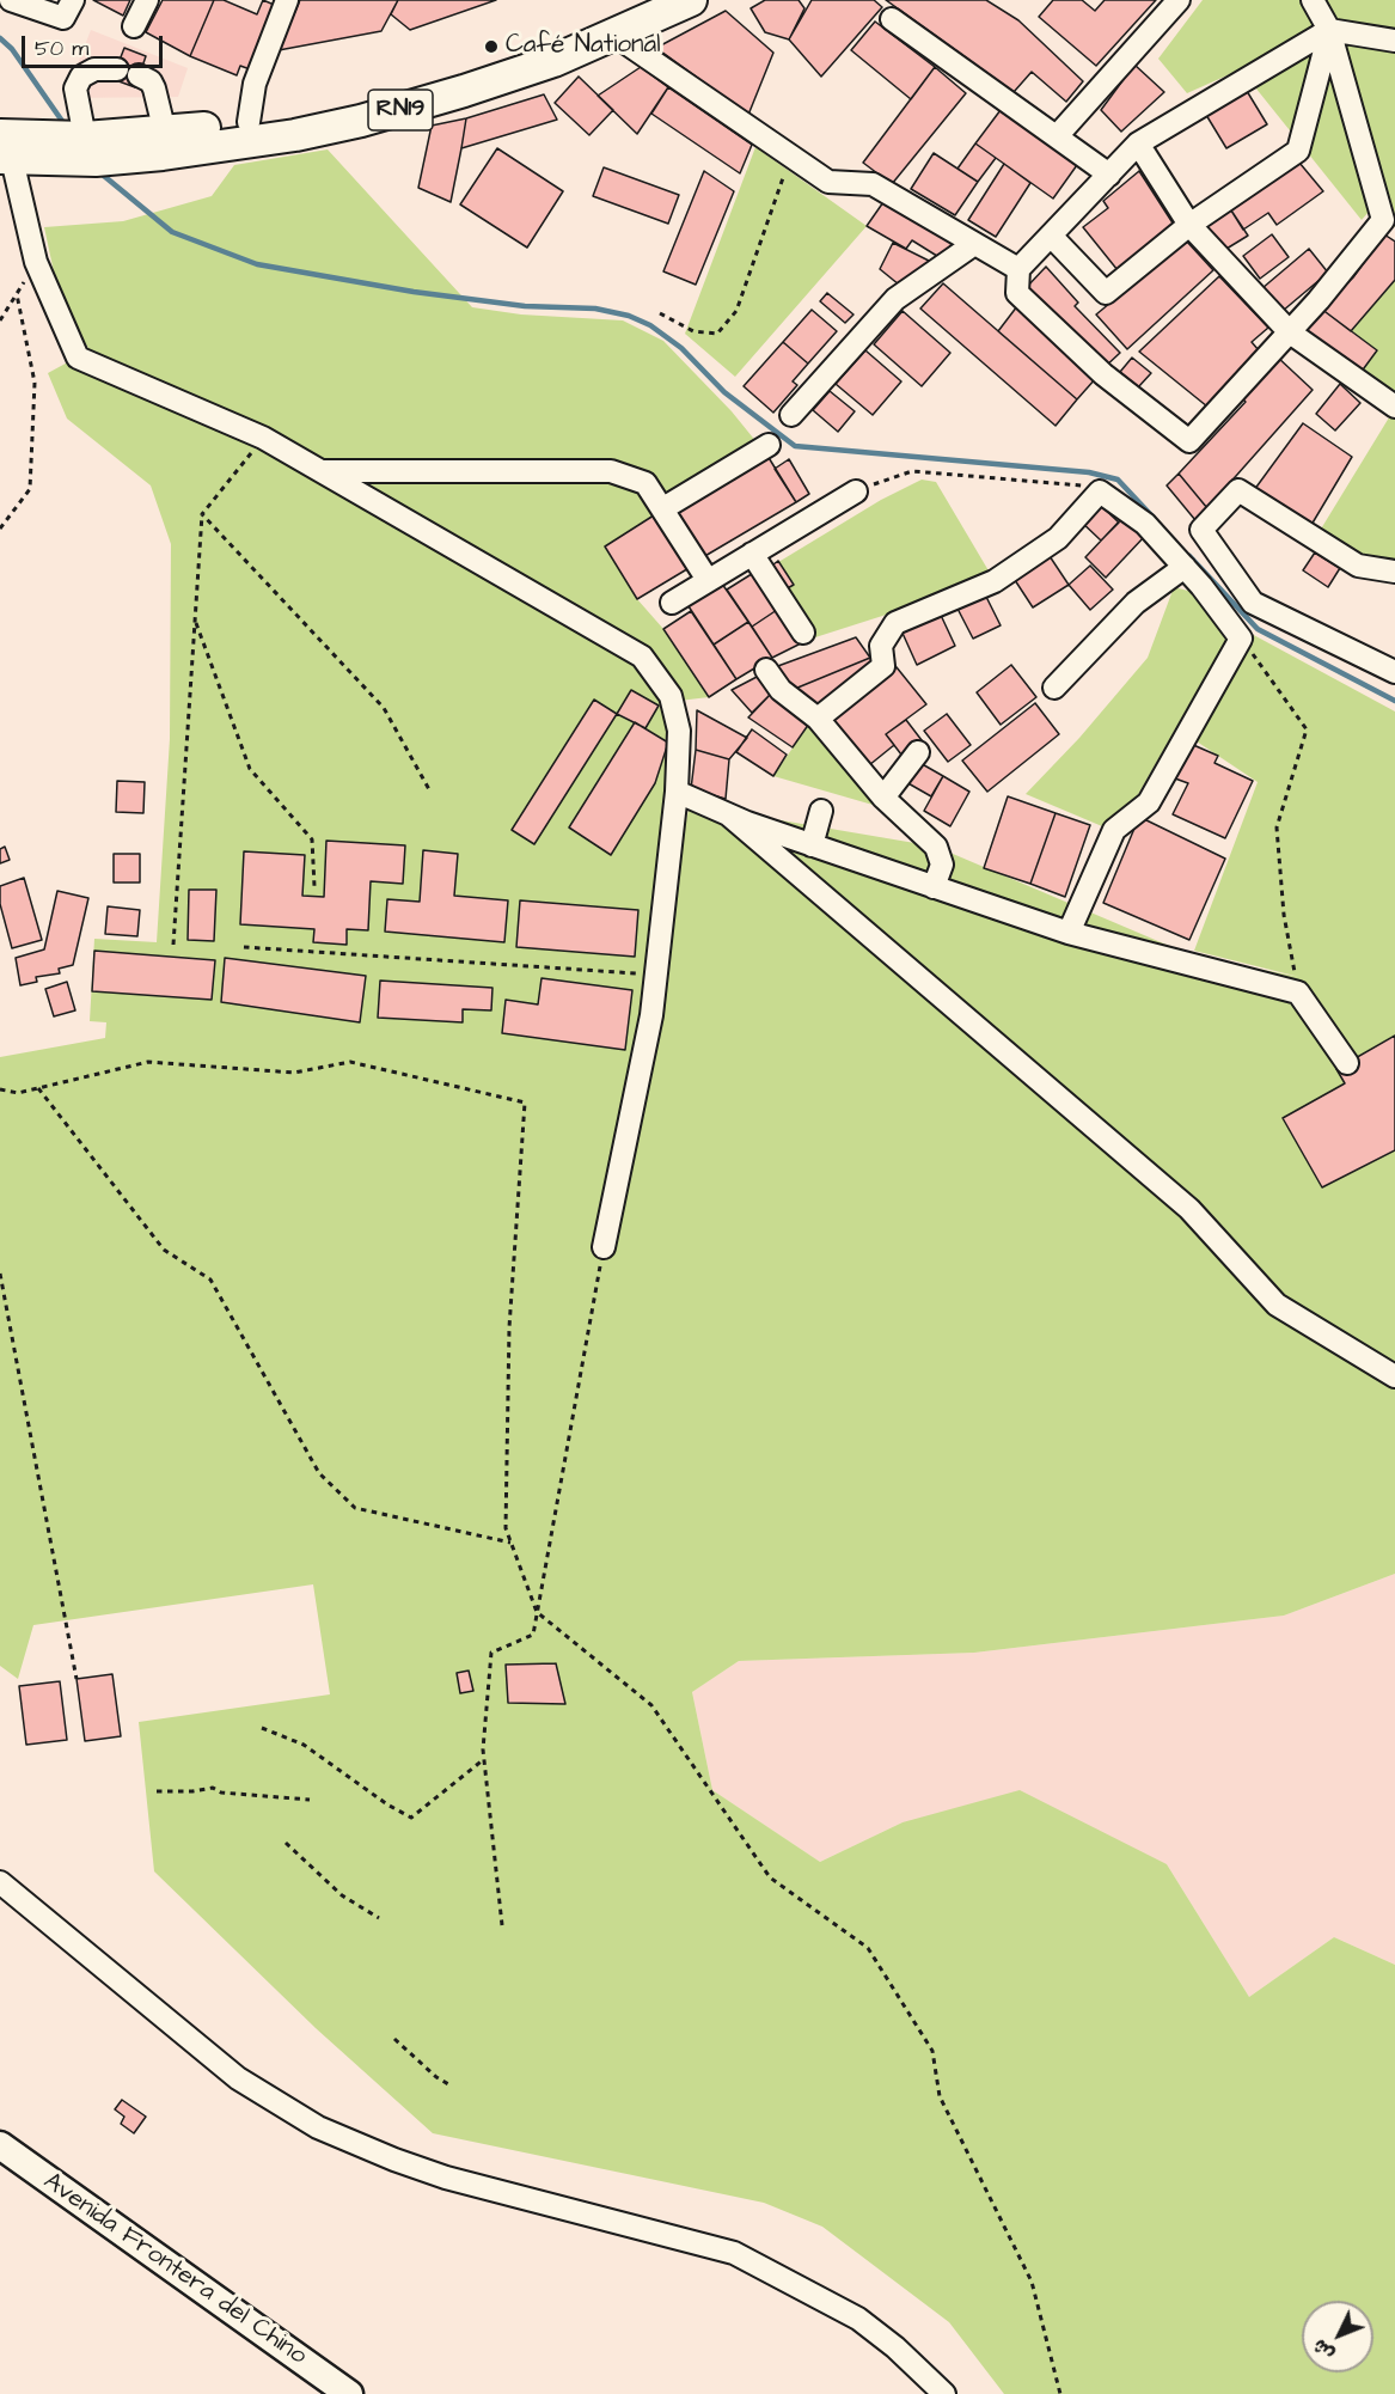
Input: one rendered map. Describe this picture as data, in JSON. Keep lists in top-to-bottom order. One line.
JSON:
{"streets":{"highway":["RN19"],"main road":["Avenida Frontera del Chino"]},"places":["Café National"],"scale_bar":"50 m","north":"bottom left"}
